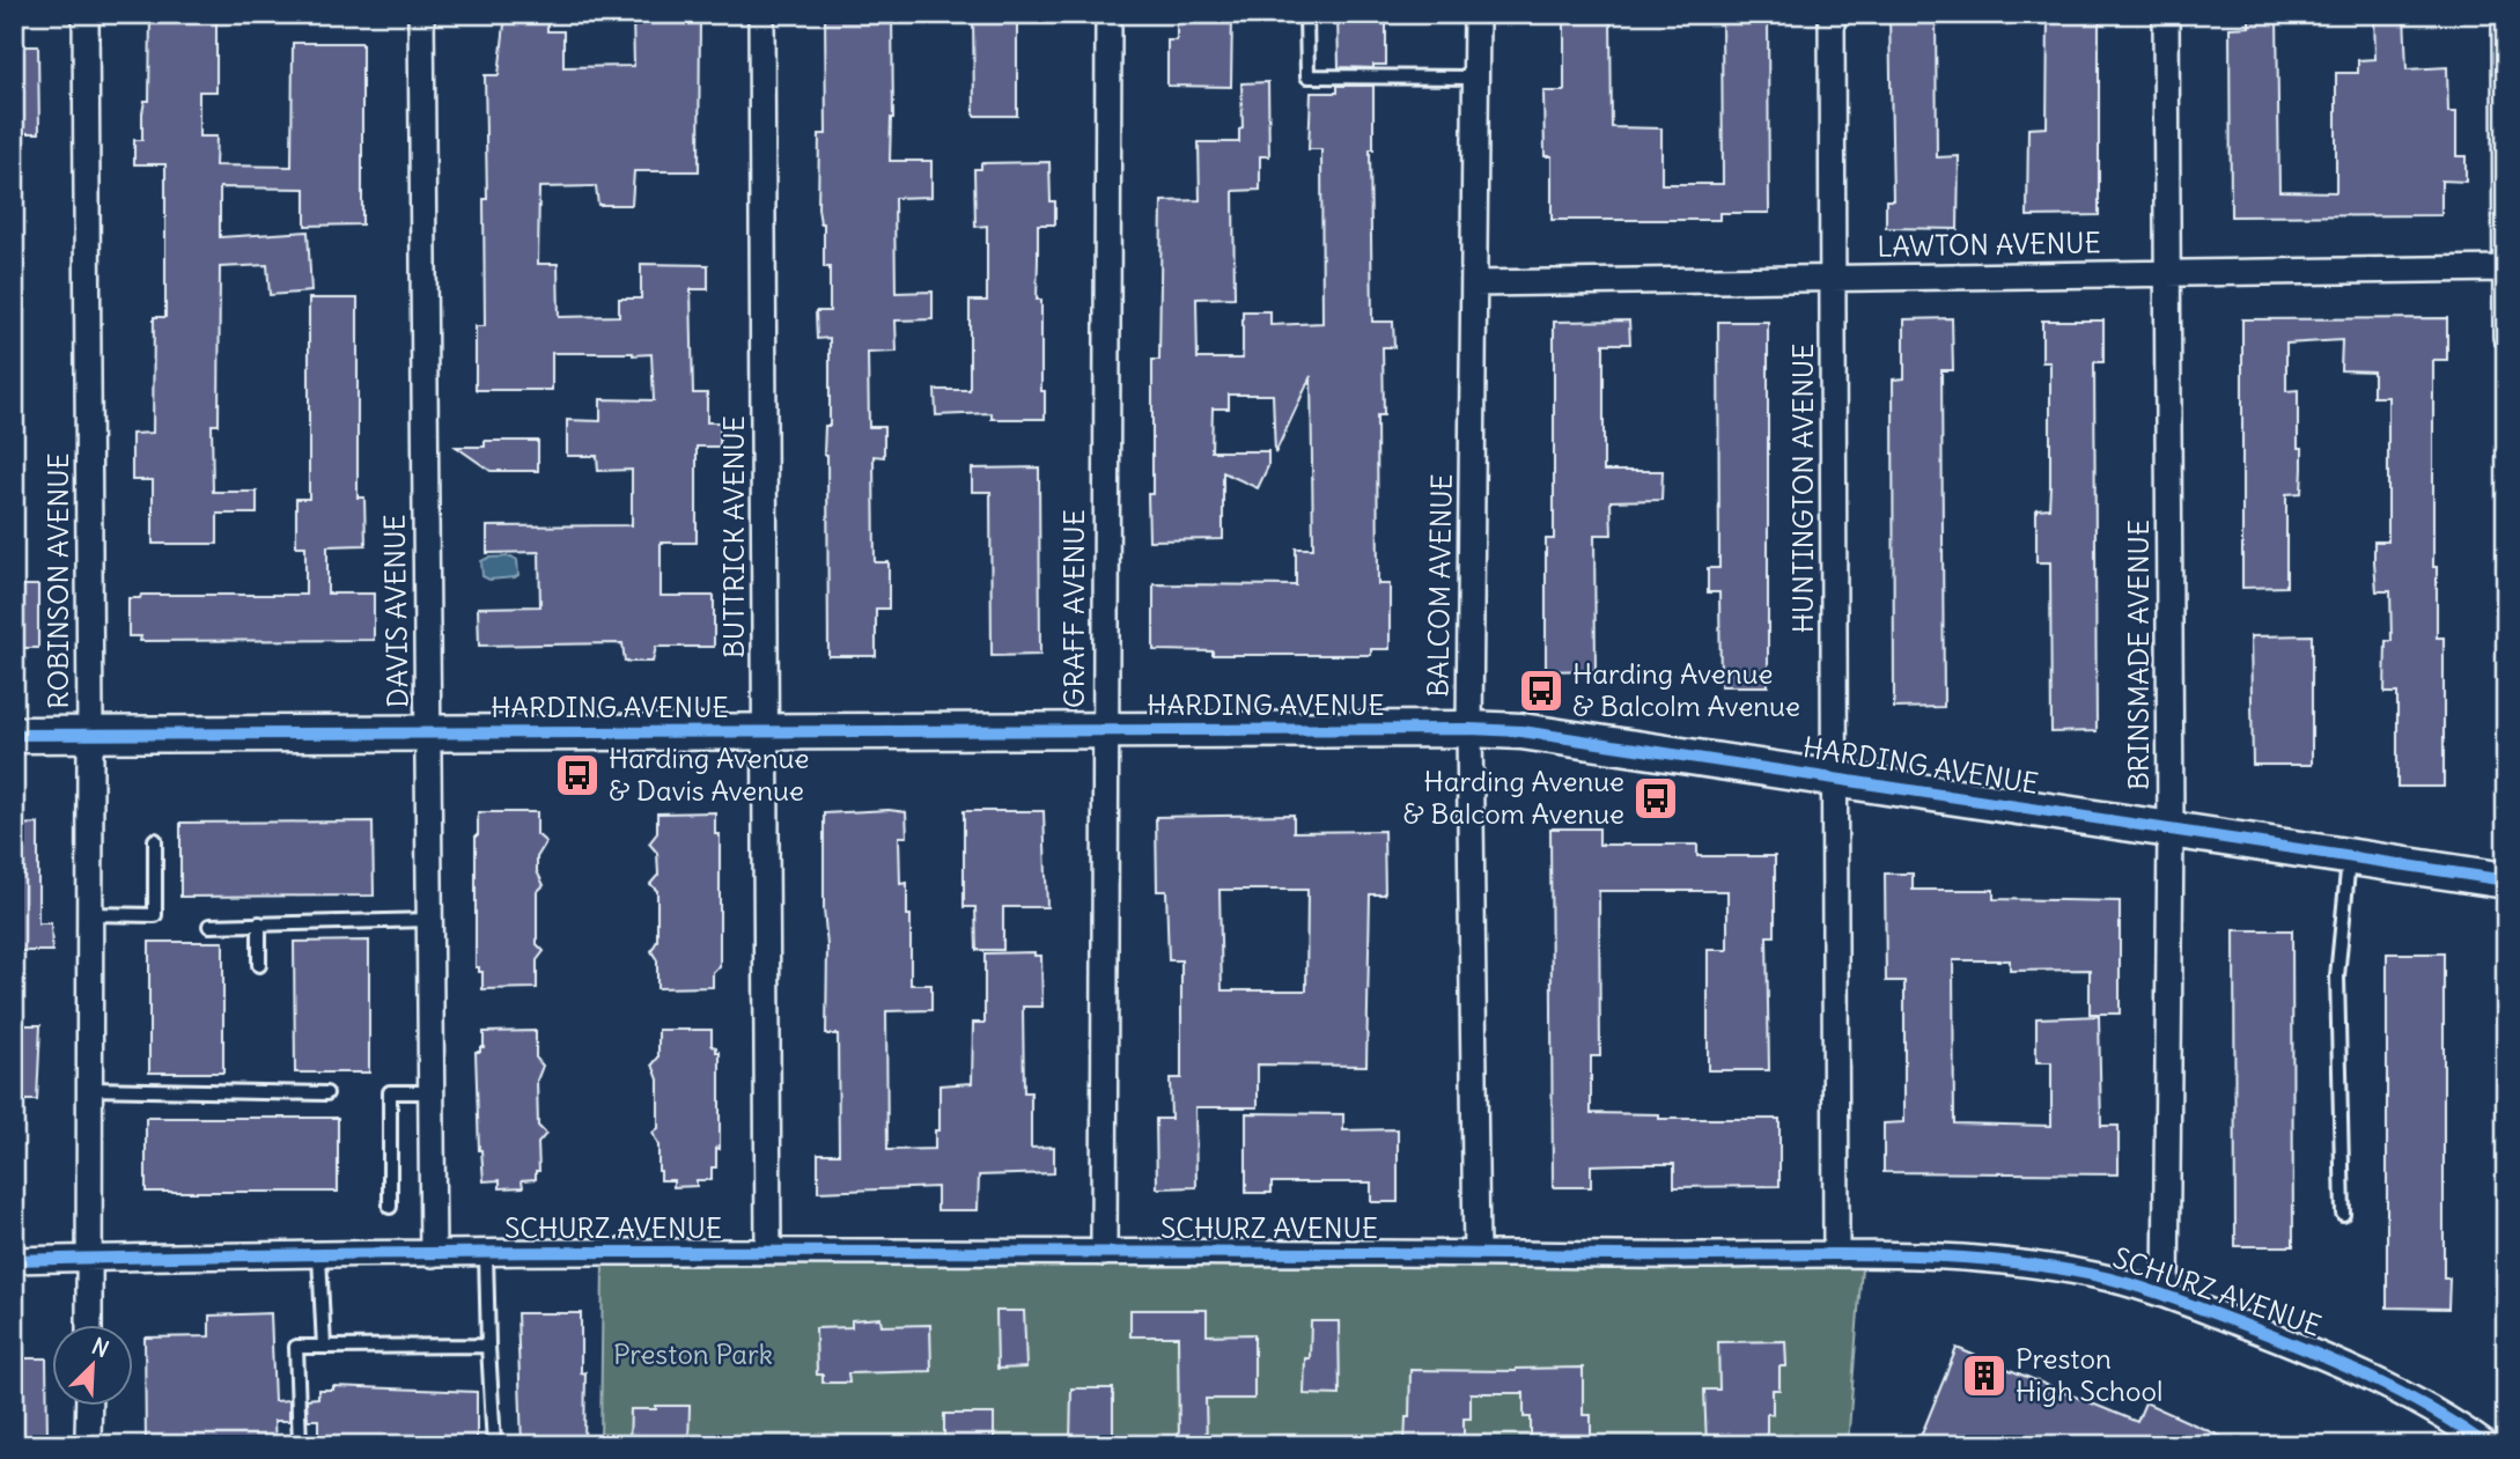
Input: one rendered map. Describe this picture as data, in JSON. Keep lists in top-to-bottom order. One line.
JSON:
{"streets":{"street":["LAWTON AVENUE","HUNTINGTON AVENUE","BUTTRICK AVENUE","ROBINSON AVENUE","BALCOM AVENUE","GRAFF AVENUE","DAVIS AVENUE","BRINSMADE AVENUE","HARDING AVENUE","SCHURZ AVENUE"]},"crossings":[["LAWTON AVENUE","HUNTINGTON AVENUE"],["LAWTON AVENUE","BALCOM AVENUE"],["LAWTON AVENUE","BRINSMADE AVENUE"],["HUNTINGTON AVENUE","HARDING AVENUE"],["HUNTINGTON AVENUE","SCHURZ AVENUE"],["BUTTRICK AVENUE","HARDING AVENUE"],["BUTTRICK AVENUE","SCHURZ AVENUE"],["ROBINSON AVENUE","HARDING AVENUE"],["ROBINSON AVENUE","SCHURZ AVENUE"],["BALCOM AVENUE","HARDING AVENUE"],["BALCOM AVENUE","SCHURZ AVENUE"],["GRAFF AVENUE","HARDING AVENUE"],["GRAFF AVENUE","SCHURZ AVENUE"],["DAVIS AVENUE","HARDING AVENUE"],["DAVIS AVENUE","SCHURZ AVENUE"],["BRINSMADE AVENUE","HARDING AVENUE"],["BRINSMADE AVENUE","SCHURZ AVENUE"]],"parks":["Preston Park"],"places":{"bus stop":["Harding Avenue & Balcolm Avenue","Harding Avenue & Davis Avenue","Harding Avenue & Balcom Avenue"],"building":["Preston High School"]},"north":"top right"}
